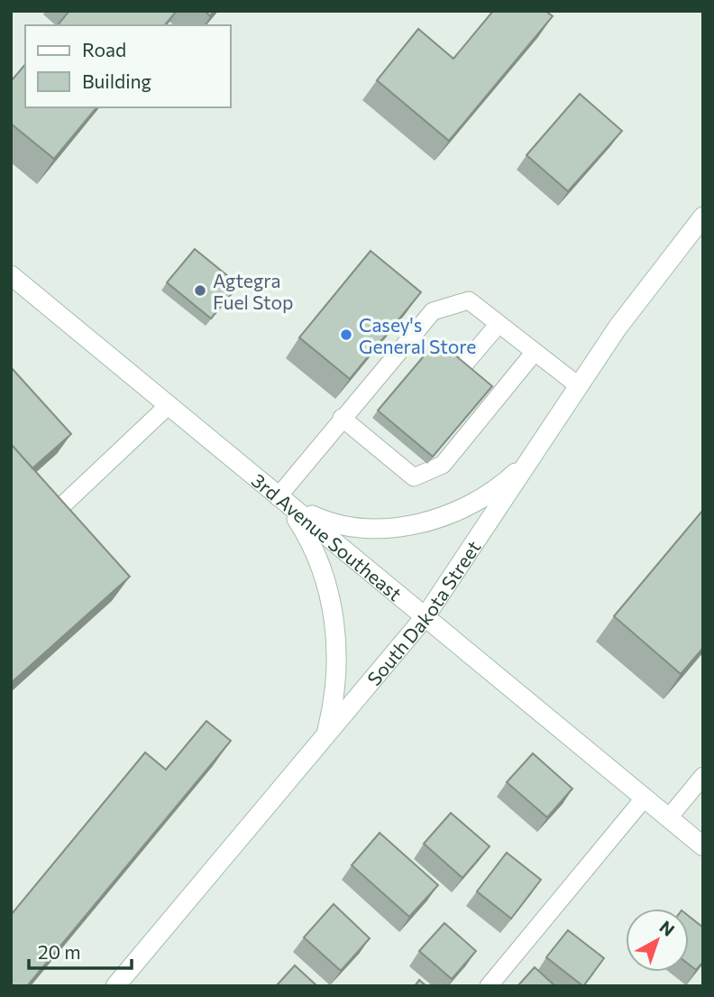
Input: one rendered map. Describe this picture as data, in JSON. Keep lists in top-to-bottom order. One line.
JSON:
{"streets":{"street":["3rd Avenue Southeast","South Dakota Street"]},"crossings":[["3rd Avenue Southeast","South Dakota Street"]],"places":["Agtegra Fuel Stop","Casey's General Store"],"legend":["Road","Building"],"scale_bar":"20 m","north":"top right"}
